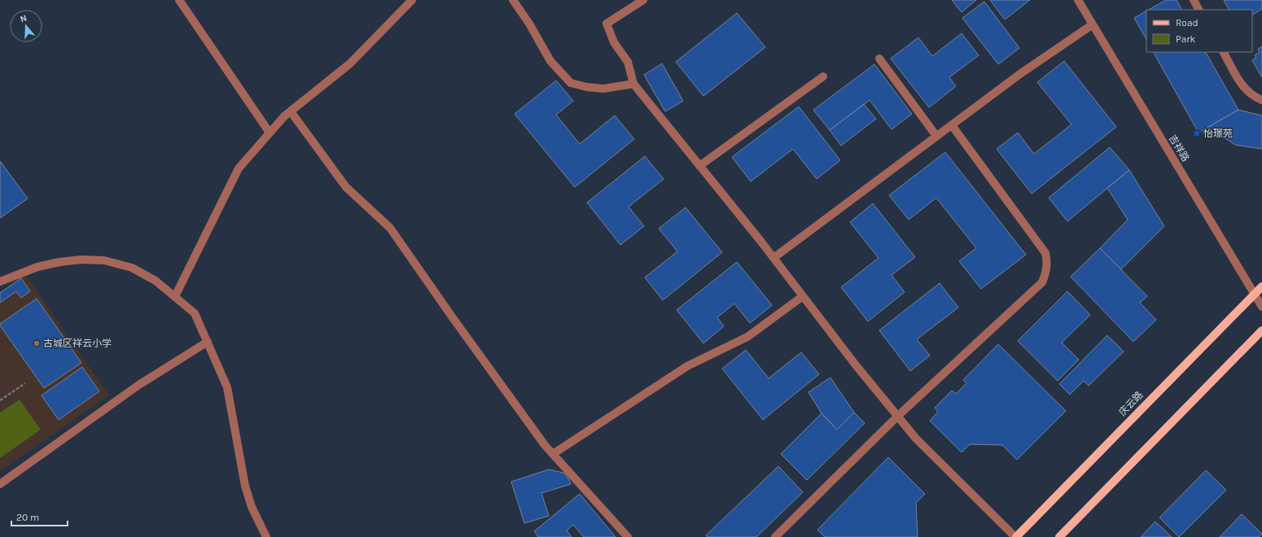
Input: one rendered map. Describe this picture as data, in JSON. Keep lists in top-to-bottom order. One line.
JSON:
{"streets":{"main road":["庆云路"],"street":["吉祥路"]},"crossings":[["吉祥路","庆云路"]],"places":{"transit":["怡璟苑"],"other":["古城区祥云小学"]},"legend":["Road","Park"],"scale_bar":"20 m","north":"top"}
